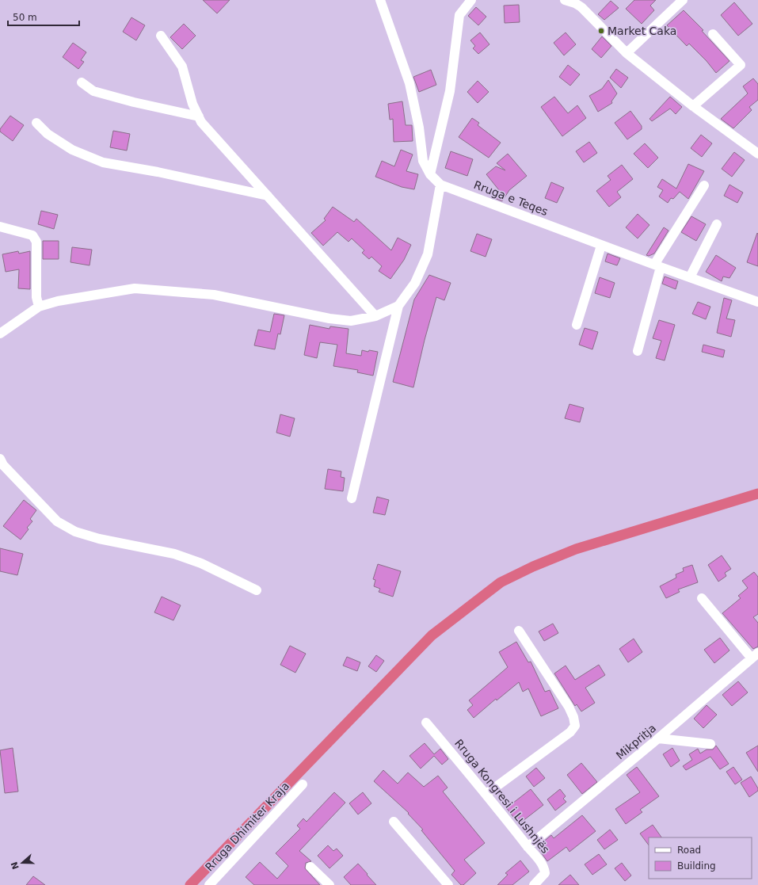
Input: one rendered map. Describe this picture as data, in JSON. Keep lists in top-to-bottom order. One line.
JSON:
{"streets":{"street":["Rruga e Teqes","Mikpritja","Rruga Kongresi i Lushnjës","Rruga Dhimiter Kraja"]},"crossings":[["Mikpritja","Rruga Kongresi i Lushnjës"]],"places":["Market Caka"],"legend":["Road","Building"],"scale_bar":"50 m","north":"left"}
